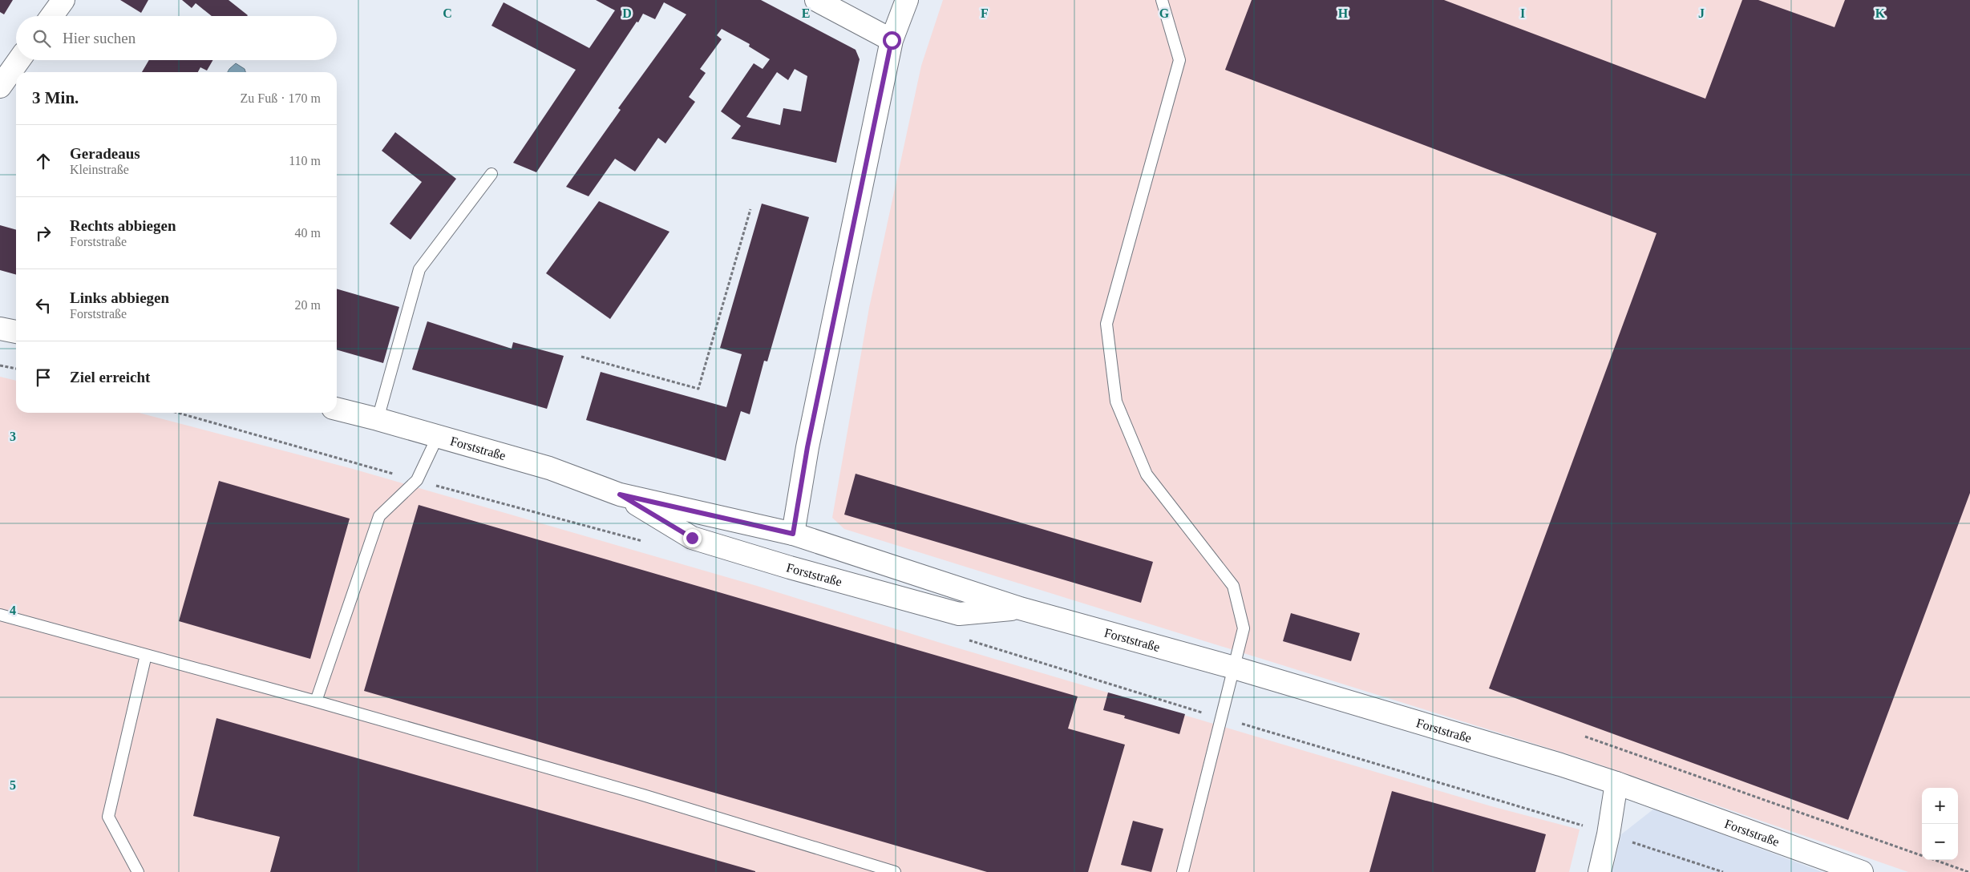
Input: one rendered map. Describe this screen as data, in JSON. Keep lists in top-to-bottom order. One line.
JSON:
{"streets":{"main road":["Forststraße"]},"page":{"search":"Hier suchen","heading":["3 Min.","Zu Fuß · 170 m"],"list":[["Geradeaus","Kleinstraße","110 m"],["Rechts abbiegen","Forststraße","40 m"],["Links abbiegen","Forststraße","20 m"],"Ziel erreicht"],"map_buttons":["+","−"]},"grid":{"columns":["C","D","E","F","G","H","I","J","K"],"rows":["3","4","5"]}}
